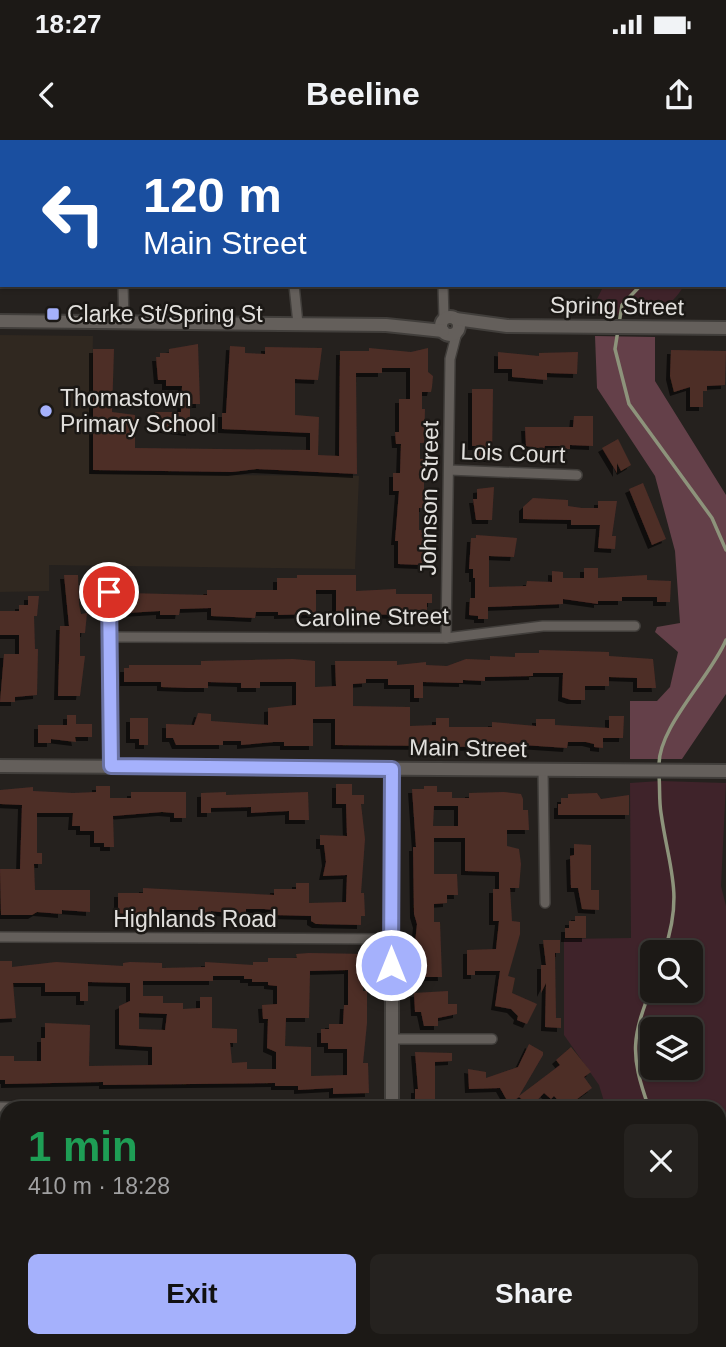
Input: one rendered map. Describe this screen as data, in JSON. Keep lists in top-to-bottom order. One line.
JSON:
{"streets":{"street":["Spring Street","Lois Court","Johnson Street","Caroline Street","Main Street","Highlands Road"]},"crossings":[["Spring Street","Johnson Street"],["Lois Court","Johnson Street"],["Johnson Street","Caroline Street"]],"places":{"transit":["Clarke St/Spring St"],"other":["Thomastown Primary School"]},"page":{"status":"18:27","header":"Beeline","turn":["120 m","Main Street"],"heading":["1 min","410 m · 18:28"],"buttons":["Exit","Share"]}}
